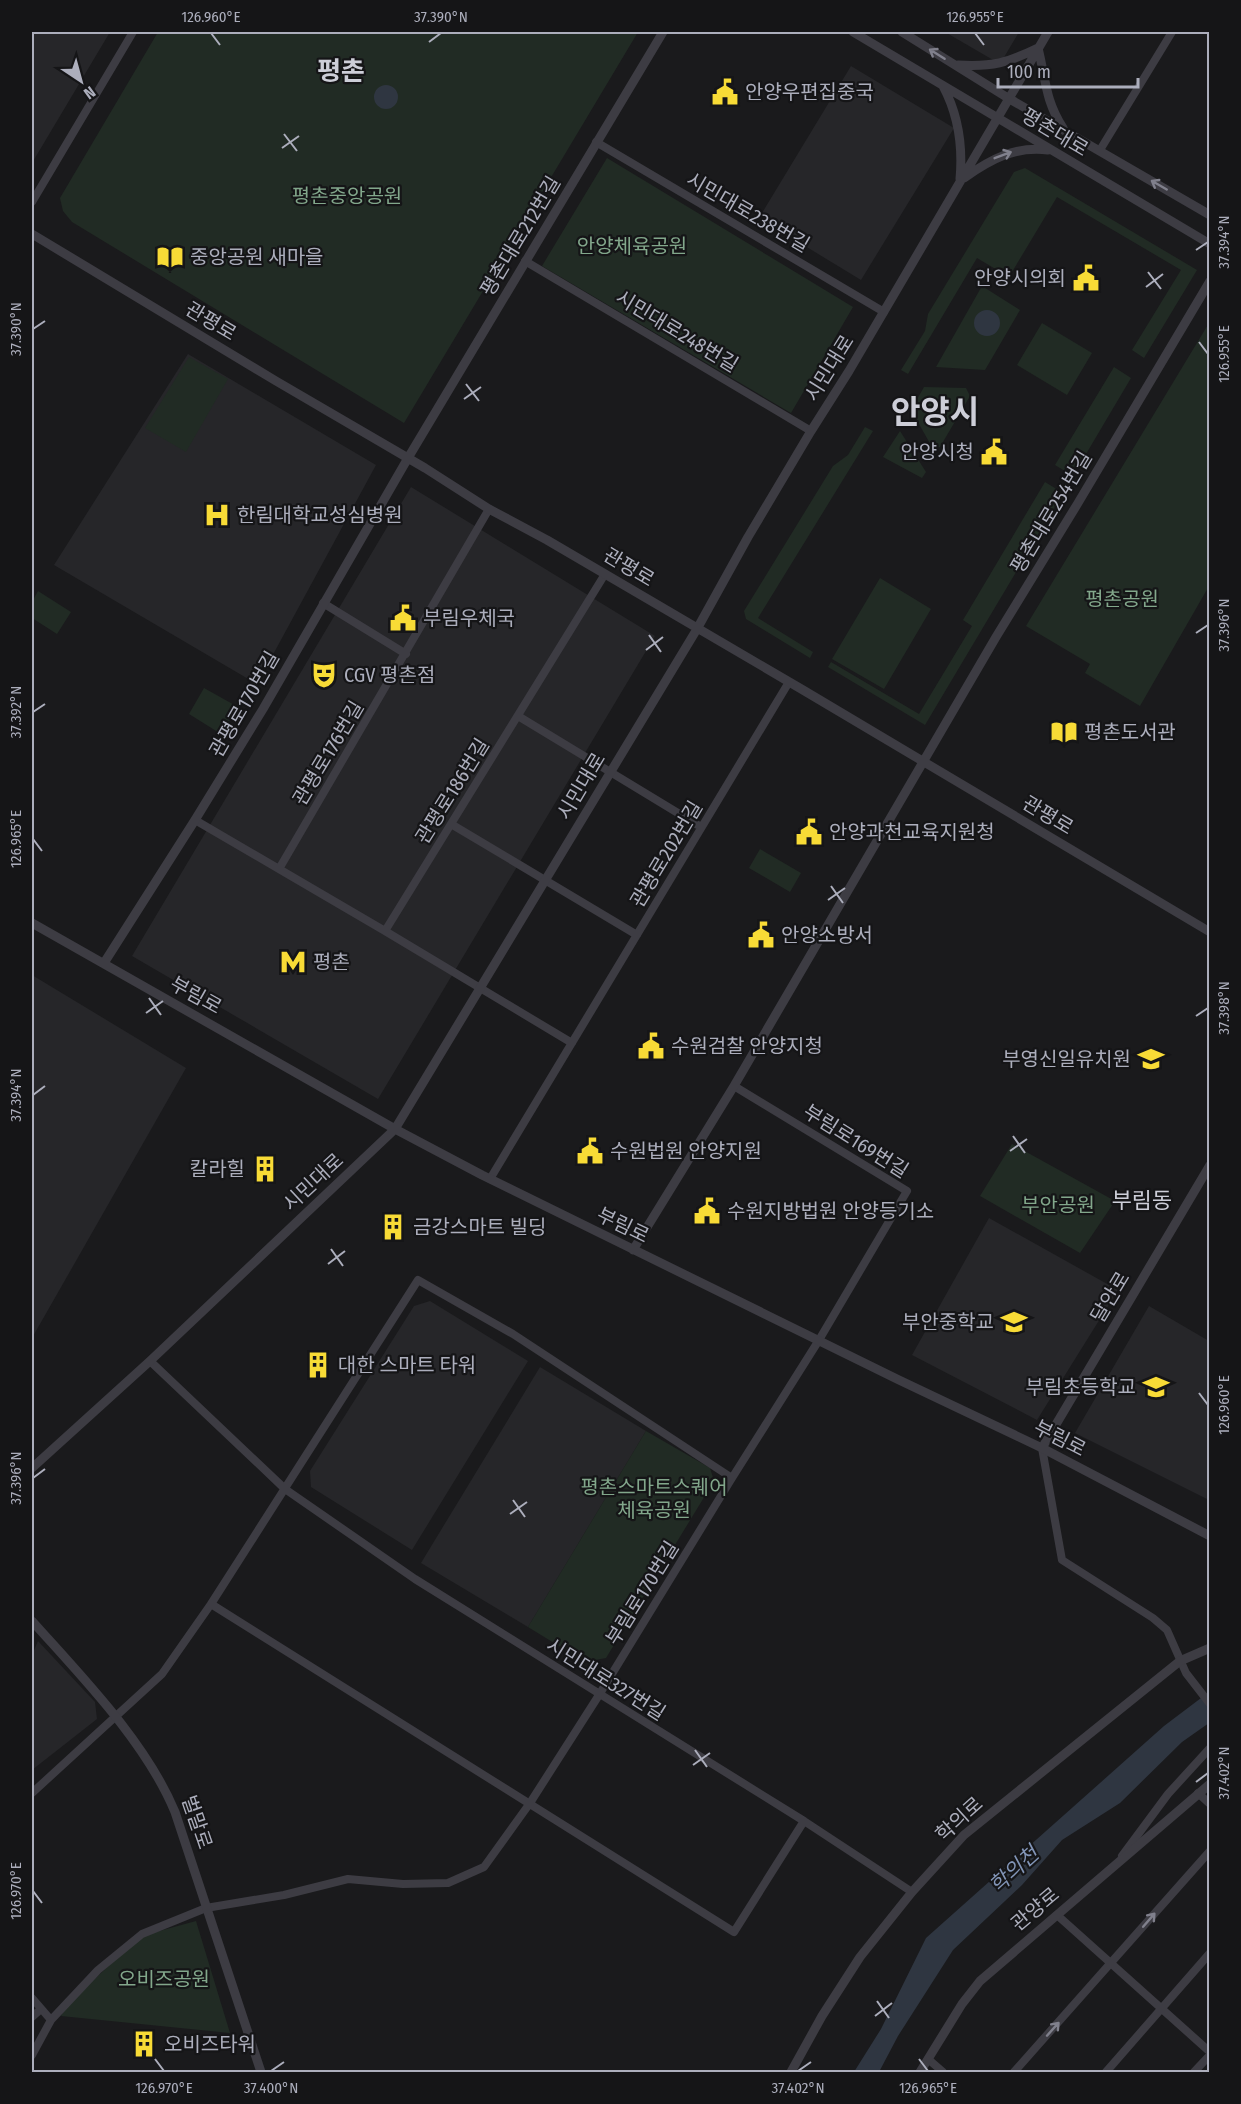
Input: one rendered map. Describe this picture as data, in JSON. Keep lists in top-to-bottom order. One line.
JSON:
{"streets":{"street":["평촌대로","시민대로238번길","평촌대로212번길","관평로","시민대로248번길","시민대로","평촌대로254번길","관평로170번길","관평로176번길","관평로186번길","관평로202번길","부림로","부림로169번길","달안로","부림로170번길","시민대로327번길","학의로","벌말로","관양로"]},"crossings":[["평촌대로","시민대로"],["시민대로238번길","평촌대로212번길"],["시민대로238번길","시민대로"],["평촌대로212번길","관평로"],["평촌대로212번길","시민대로248번길"],["평촌대로212번길","관평로170번길"],["관평로","시민대로"],["관평로","평촌대로254번길"],["관평로","관평로170번길"],["관평로","관평로176번길"],["관평로","관평로186번길"],["관평로","관평로202번길"],["시민대로248번길","시민대로"],["시민대로","부림로"],["시민대로","시민대로327번길"],["평촌대로254번길","부림로"],["평촌대로254번길","부림로169번길"],["관평로170번길","부림로"],["관평로202번길","부림로"],["부림로","부림로169번길"],["부림로","달안로"],["부림로","부림로170번길"],["부림로169번길","부림로170번길"],["부림로170번길","시민대로327번길"],["부림로170번길","벌말로"],["시민대로327번길","학의로"]],"districts":["평촌","안양시","부림동"],"water":["학의천"],"parks":["평촌중앙공원","안양체육공원","평촌공원","부안공원","평촌스마트스퀘어 체육공원","오비즈공원"],"places":{"public building":["안양우편집중국","안양시의회","안양시청","부림우체국","안양과천교육지원청","안양소방서","수원검찰 안양지청","수원법원 안양지원","수원지방법원 안양등기소"],"library":["중앙공원 새마을","평촌도서관"],"hospital":["한림대학교성심병원"],"theatre":["CGV 평촌점"],"metro station":["평촌"],"school or university":["부영신일유치원","부안중학교","부림초등학교"],"building":["칼라힐","금강스마트 빌딩","대한 스마트 타워","오비즈타워"]},"scale_bar":"100 m","north":"bottom right","coordinates":["126.960°E","37.390°N","126.955°E","37.394°N","37.396°N","37.392°N","126.965°E","37.398°N","37.402°N","126.970°E","37.400°N"]}
